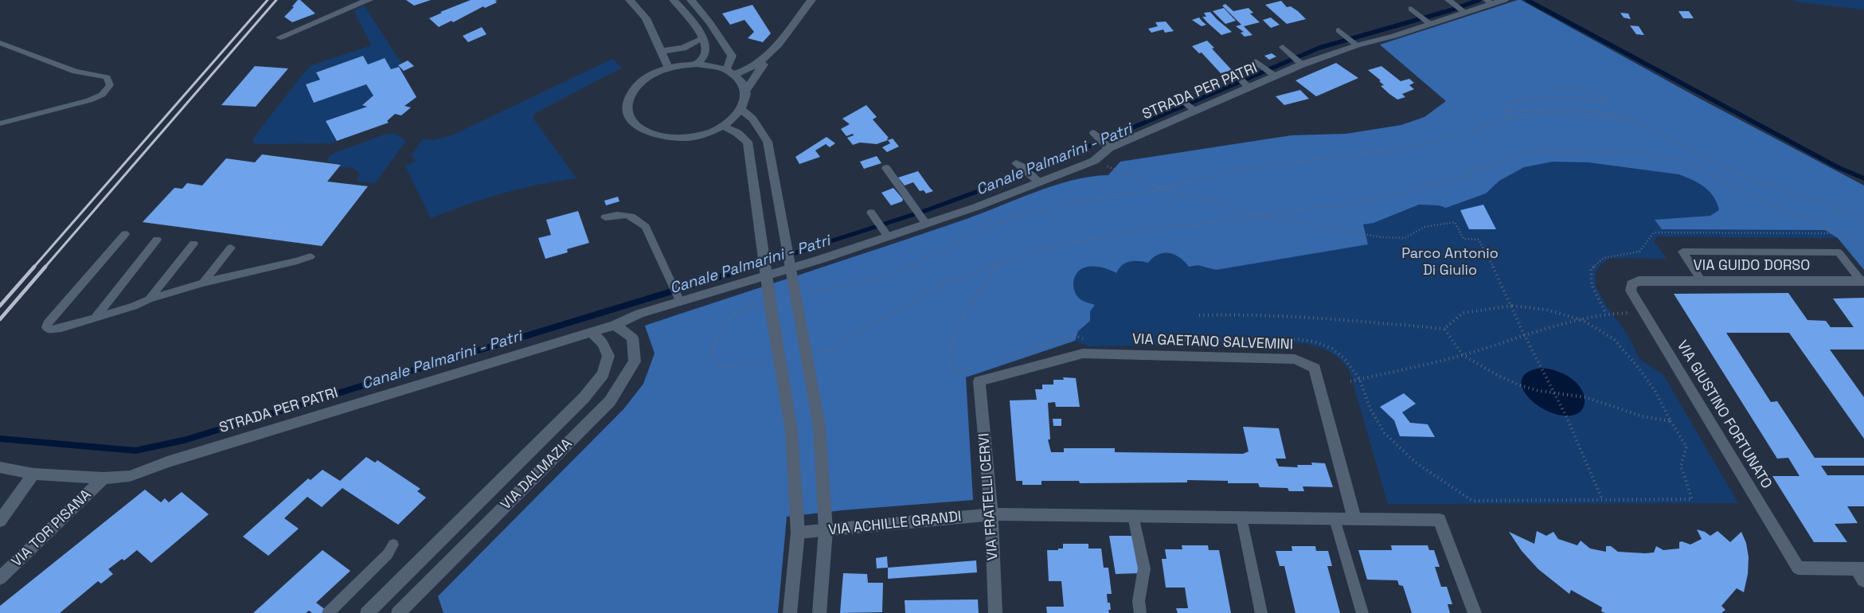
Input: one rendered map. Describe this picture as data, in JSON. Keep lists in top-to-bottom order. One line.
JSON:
{"streets":{"street":["STRADA PER PATRI","VIA GUIDO DORSO","VIA GAETANO SALVEMINI","VIA GIUSTINO FORTUNATO","VIA DALMAZIA","VIA FRATELLI CERVI","VIA ACHILLE GRANDI","VIA TOR PISANA"]},"crossings":[["STRADA PER PATRI","VIA DALMAZIA"],["STRADA PER PATRI","VIA TOR PISANA"],["VIA GUIDO DORSO","VIA GIUSTINO FORTUNATO"],["VIA GAETANO SALVEMINI","VIA FRATELLI CERVI"],["VIA GAETANO SALVEMINI","VIA ACHILLE GRANDI"],["VIA FRATELLI CERVI","VIA ACHILLE GRANDI"]],"water":["Canale Palmarini - Patri"],"parks":["Parco Antonio Di Giulio"]}
